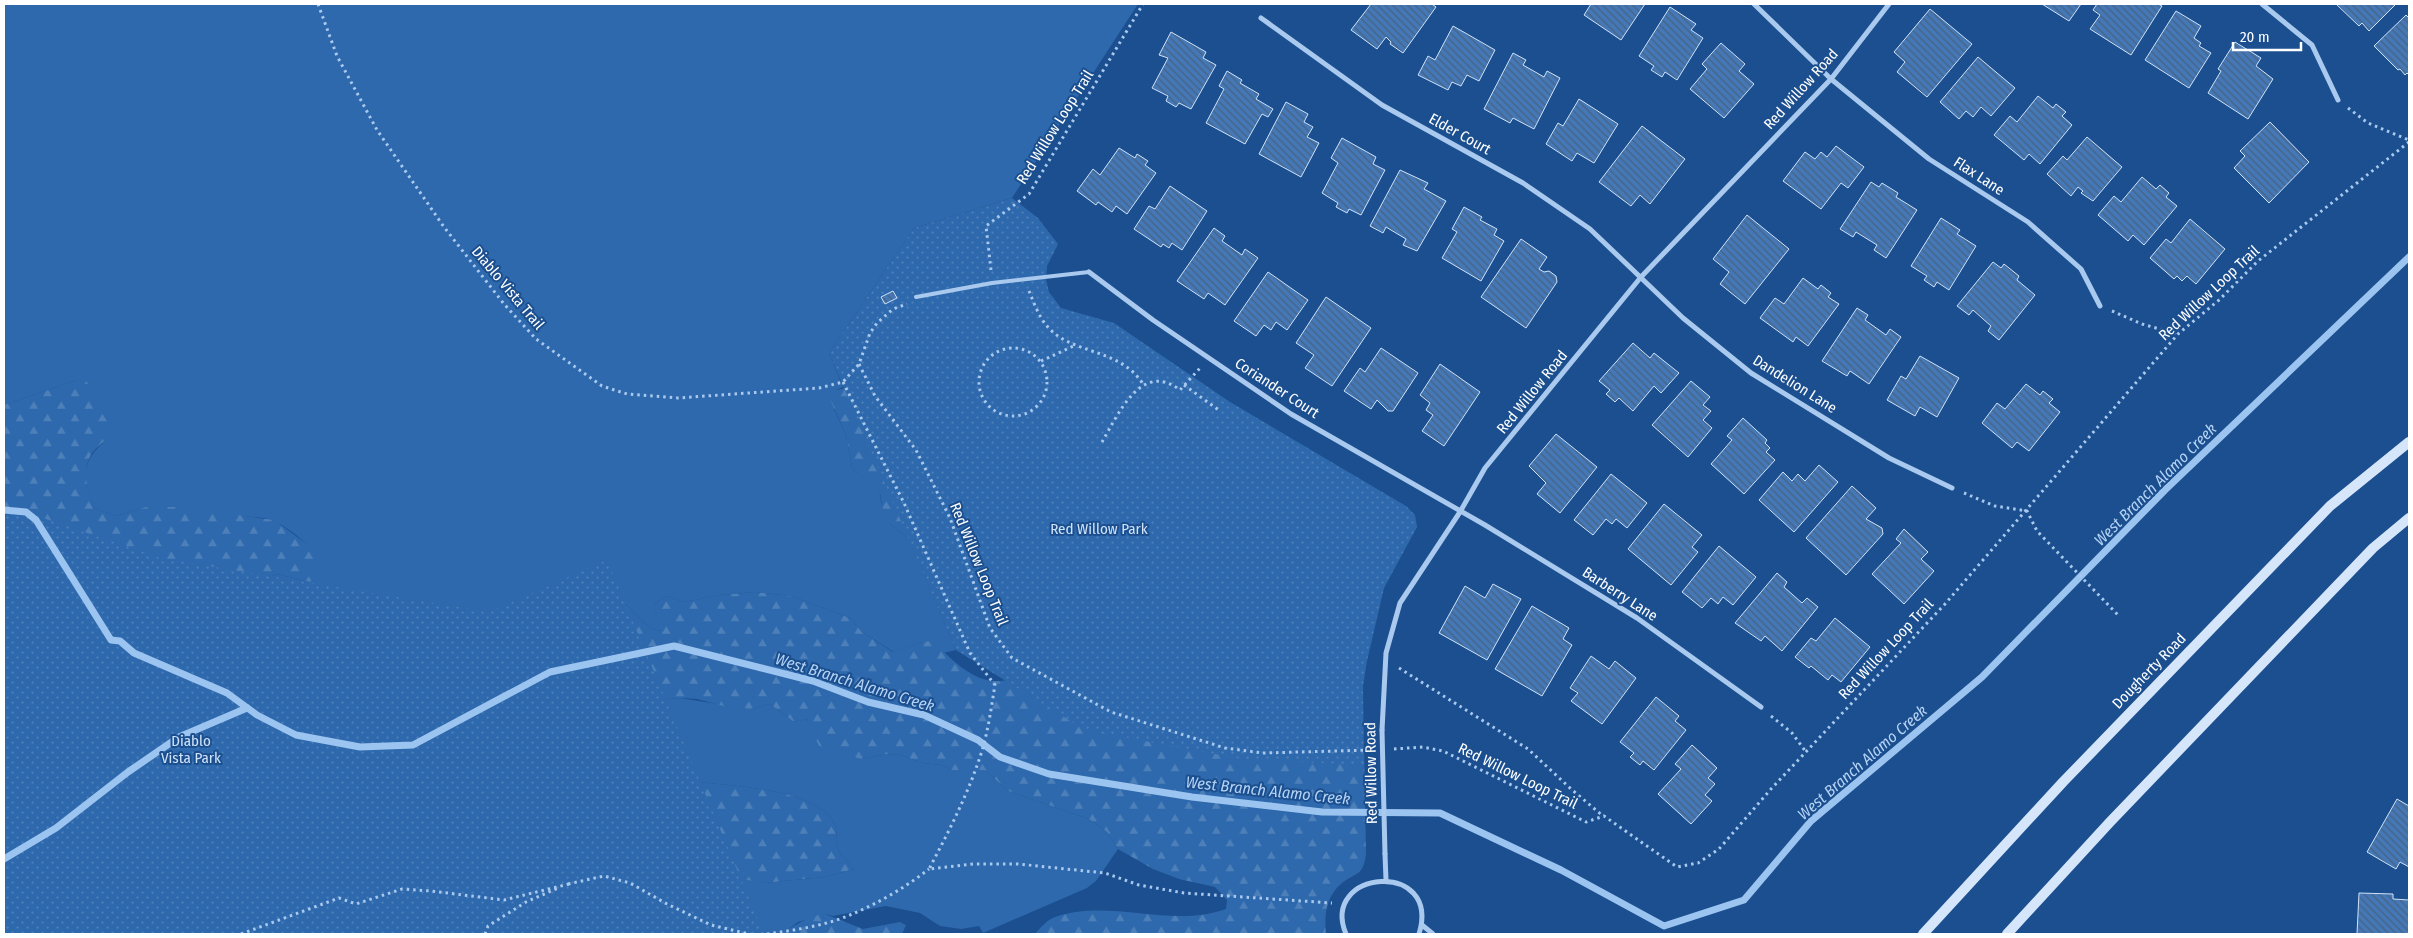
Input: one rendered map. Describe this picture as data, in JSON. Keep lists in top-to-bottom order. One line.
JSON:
{"streets":{"main road":["Dougherty Road"],"street":["Red Willow Road","Elder Court","Flax Lane","Dandelion Lane","Coriander Court","Barberry Lane"],"path":["Red Willow Loop Trail","Diablo Vista Trail"]},"crossings":[["Red Willow Road","Elder Court"],["Red Willow Road","Flax Lane"],["Red Willow Road","Dandelion Lane"],["Red Willow Road","Coriander Court"],["Red Willow Road","Barberry Lane"],["Elder Court","Dandelion Lane"],["Coriander Court","Barberry Lane"]],"water":["West Branch Alamo Creek"],"parks":["Red Willow Park","Diablo Vista Park"],"scale_bar":"20 m"}
